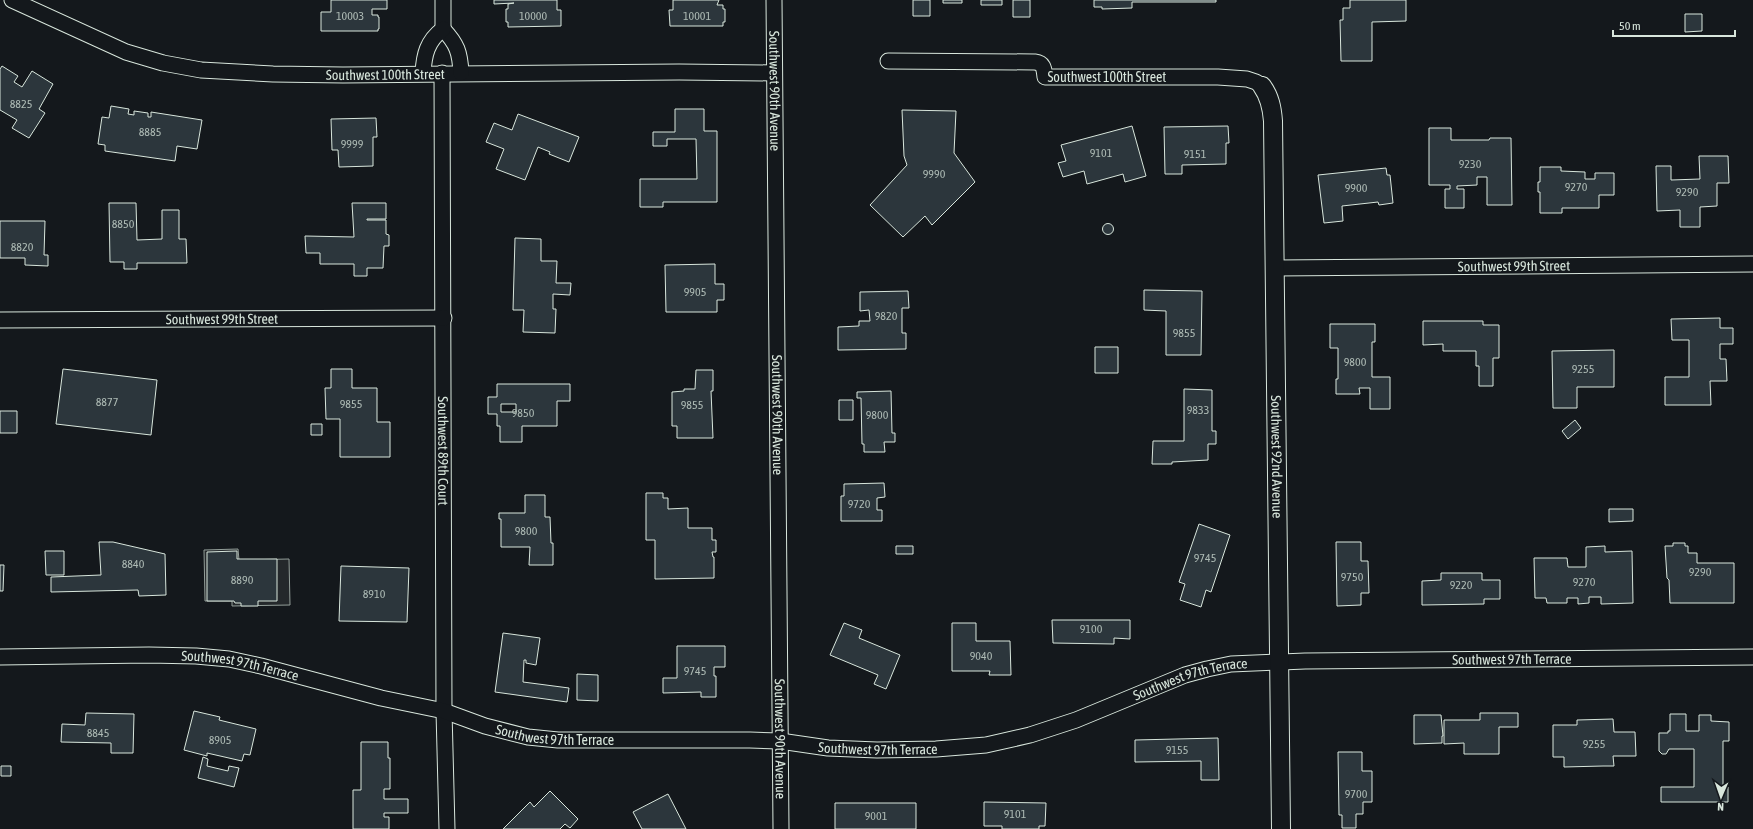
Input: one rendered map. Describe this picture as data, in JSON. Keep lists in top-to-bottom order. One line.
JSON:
{"streets":{"street":["Southwest 100th Street","Southwest 90th Avenue","Southwest 99th Street","Southwest 89th Court","Southwest 92nd Avenue","Southwest 97th Terrace"]},"crossings":[["Southwest 100th Street","Southwest 90th Avenue"],["Southwest 100th Street","Southwest 89th Court"],["Southwest 100th Street","Southwest 92nd Avenue"],["Southwest 90th Avenue","Southwest 97th Terrace"],["Southwest 99th Street","Southwest 89th Court"],["Southwest 99th Street","Southwest 92nd Avenue"],["Southwest 89th Court","Southwest 97th Terrace"],["Southwest 92nd Avenue","Southwest 97th Terrace"]],"house_numbers":["10003","10000","10001","8825","8885","9999","9101","9151","9230","9990","9270","9900","9290","8850","8820","9905","9820","9855","9800","9255","8877","9855","9855","9833","9850","9800","9720","9800","9745","8840","9290","9750","8890","9270","9220","8910","9100","9040","9745","8845","8905","9255","9155","9700","9101","9001"],"scale_bar":"50 m","north":"bottom"}
